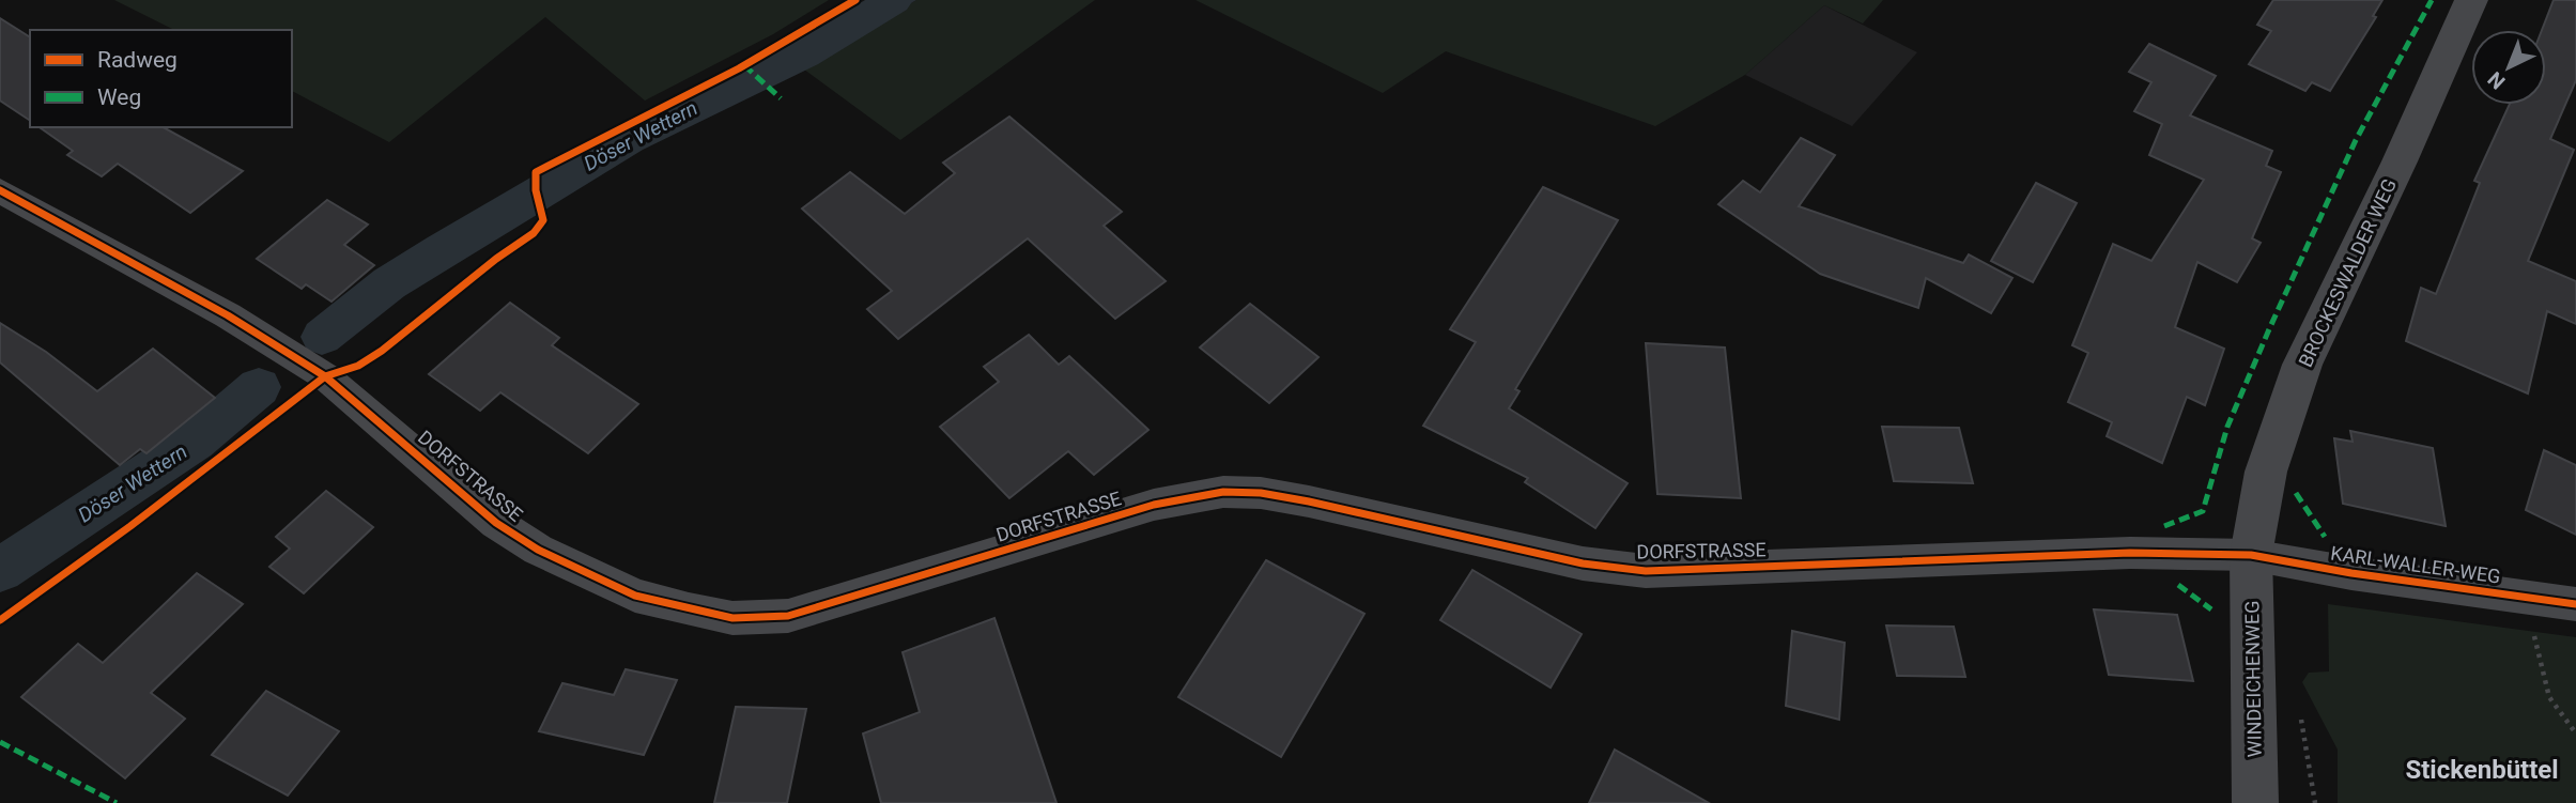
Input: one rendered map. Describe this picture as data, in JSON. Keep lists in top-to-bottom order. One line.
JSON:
{"streets":{"street":["BROCKESWALDER WEG","DORFSTRASSE","KARL-WALLER-WEG","WINDEICHENWEG"]},"crossings":[["BROCKESWALDER WEG","DORFSTRASSE"],["BROCKESWALDER WEG","KARL-WALLER-WEG"],["BROCKESWALDER WEG","WINDEICHENWEG"],["DORFSTRASSE","KARL-WALLER-WEG"],["DORFSTRASSE","WINDEICHENWEG"],["KARL-WALLER-WEG","WINDEICHENWEG"]],"districts":["Stickenbüttel"],"water":["Döser Wettern"],"legend":["Radweg","Weg"],"north":"bottom left"}
